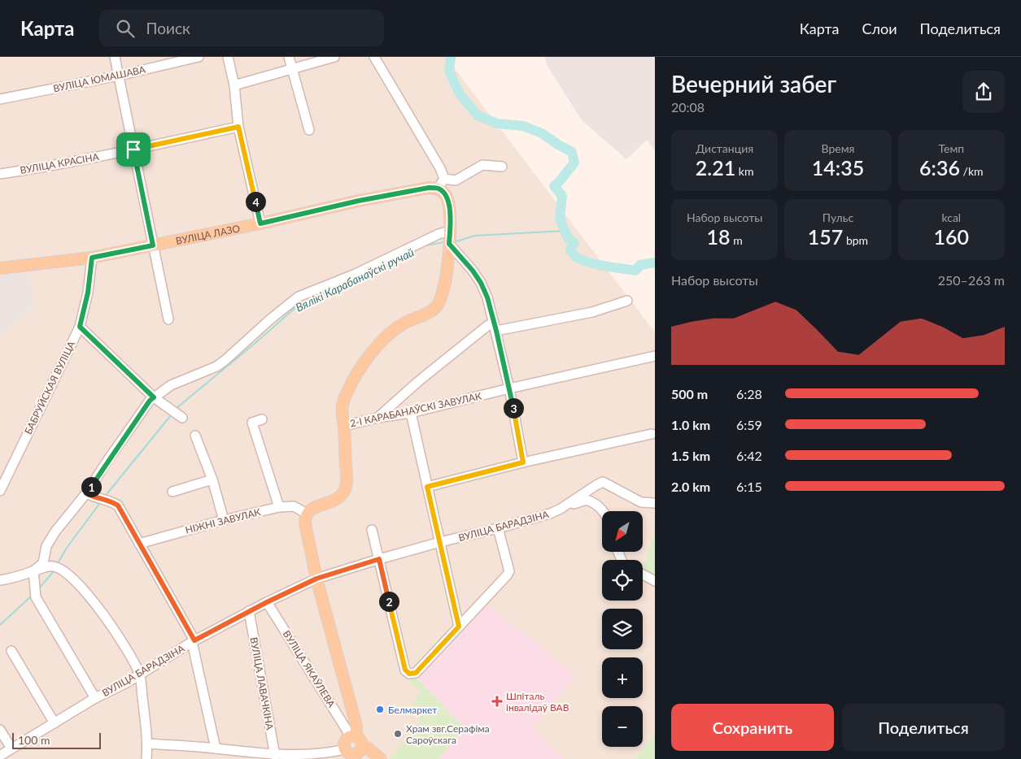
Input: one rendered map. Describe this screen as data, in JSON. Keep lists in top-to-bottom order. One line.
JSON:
{"streets":{"main road":["ВУЛІЦА ЛАЗО"],"street":["ВУЛІЦА ЮМАШАВА","ВУЛІЦА КРАСІНА","БАБРУЙСКАЯ ВУЛІЦА","2-І КАРАБАНАЎСКІ ЗАВУЛАК","НІЖНІ ЗАВУЛАК","ВУЛІЦА БАРАДЗІНА","ВУЛІЦА ЯКАЎЛЕВА","ВУЛІЦА ЛАВАЧКІНА"]},"crossings":[["ВУЛІЦА ЛАЗО","БАБРУЙСКАЯ ВУЛІЦА"],["ВУЛІЦА БАРАДЗІНА","ВУЛІЦА ЯКАЎЛЕВА"],["ВУЛІЦА БАРАДЗІНА","ВУЛІЦА ЛАВАЧКІНА"]],"water":["Вялікі Карабанаўскі ручай"],"places":{"health":["Шпіталь інвалідаў ВАВ"],"other":["Белмаркет","Храм звг.Серафіма Сароўскага"]},"scale_bar":"100 m","north":"bottom left","page":{"header":"Карта","search":"Поиск","nav":["Карта","Слои","Поделиться"],"heading":["Вечерний забег","20:08"],"stats":[["Дистанция","2.21 km"],["Время","14:35"],["Темп","6:36 /km"],["Набор высоты","18 m"],["Пульс","157 bpm"],["kcal","160"]],"pins":["4","3","1","2"],"chart":["Набор высоты","250–263 m"],"list":[{"name":"500 m","note":"6:28"},{"name":"1.0 km","note":"6:59"},{"name":"1.5 km","note":"6:42"},{"name":"2.0 km","note":"6:15"}],"map_buttons":["+","−"],"buttons":["Сохранить","Поделиться"],"scale":"100 m"}}
